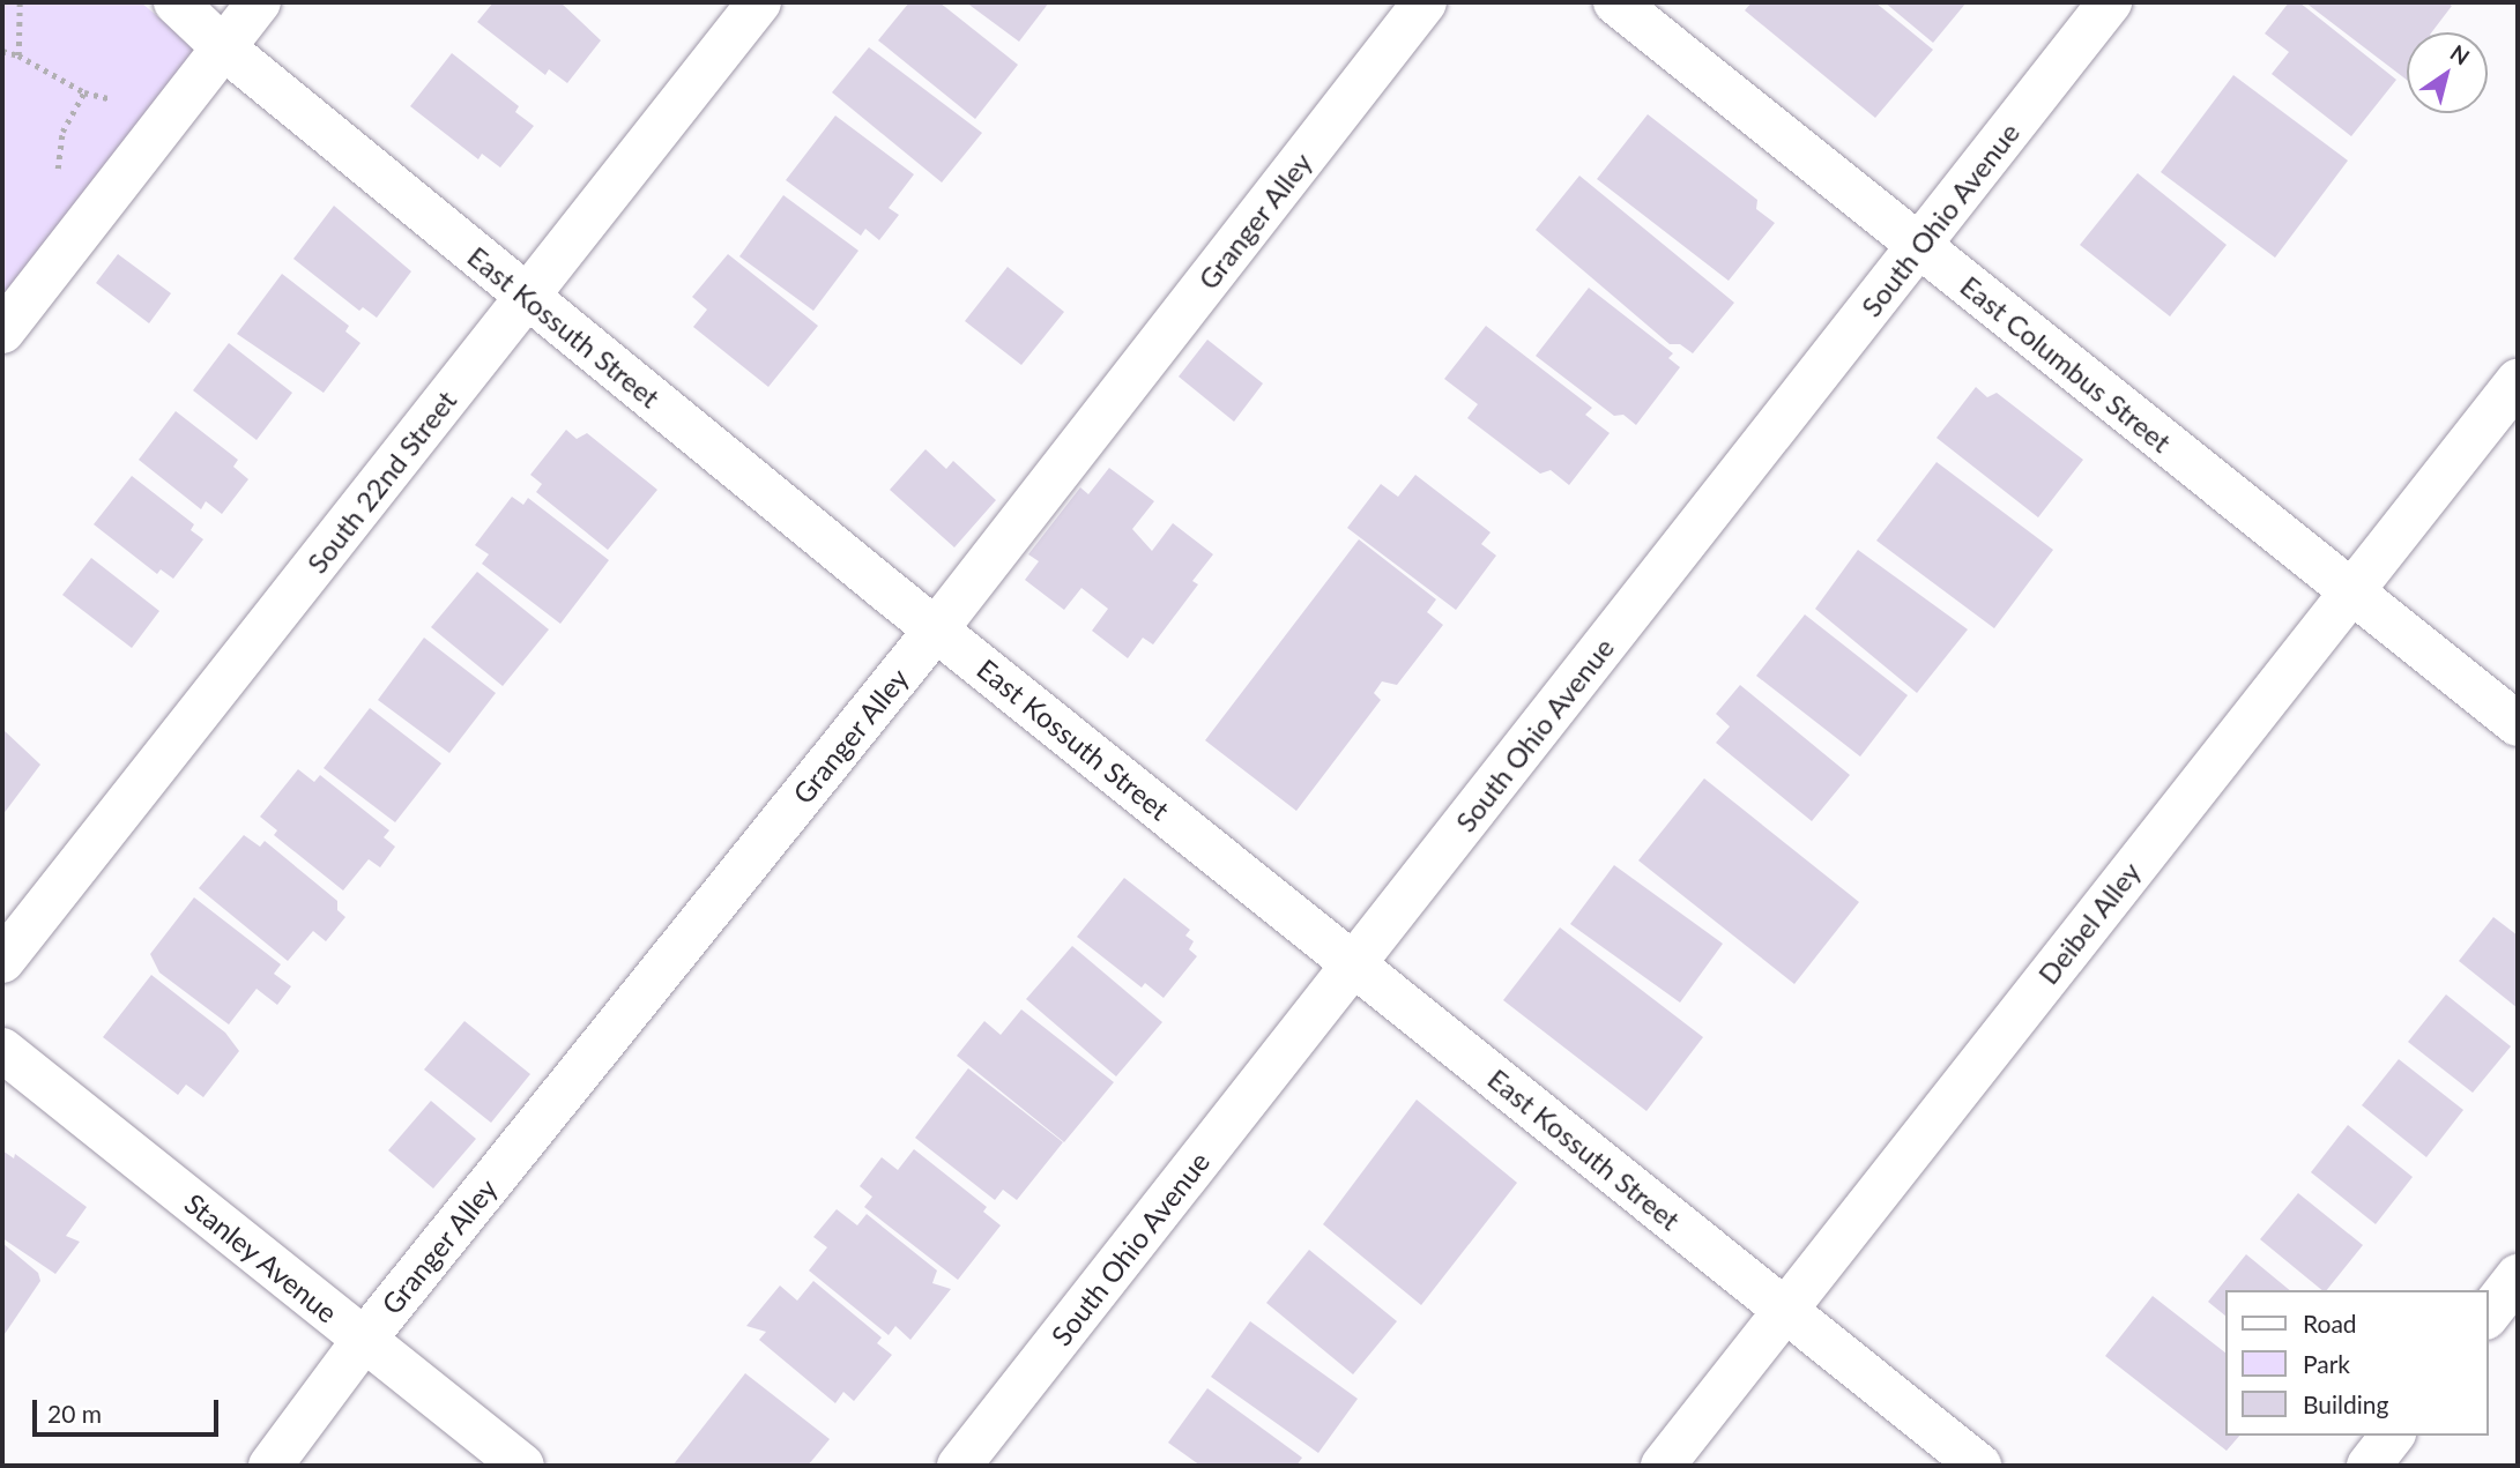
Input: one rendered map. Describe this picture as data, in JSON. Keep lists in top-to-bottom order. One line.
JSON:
{"streets":{"street":["South Ohio Avenue","Granger Alley","East Kossuth Street","East Columbus Street","South 22nd Street","Deibel Alley","Stanley Avenue"]},"crossings":[["South Ohio Avenue","East Kossuth Street"],["South Ohio Avenue","East Columbus Street"],["Granger Alley","East Kossuth Street"],["Granger Alley","Stanley Avenue"],["East Kossuth Street","South 22nd Street"],["East Kossuth Street","Deibel Alley"],["East Columbus Street","Deibel Alley"]],"legend":["Road","Park","Building"],"scale_bar":"20 m","north":"top right"}
